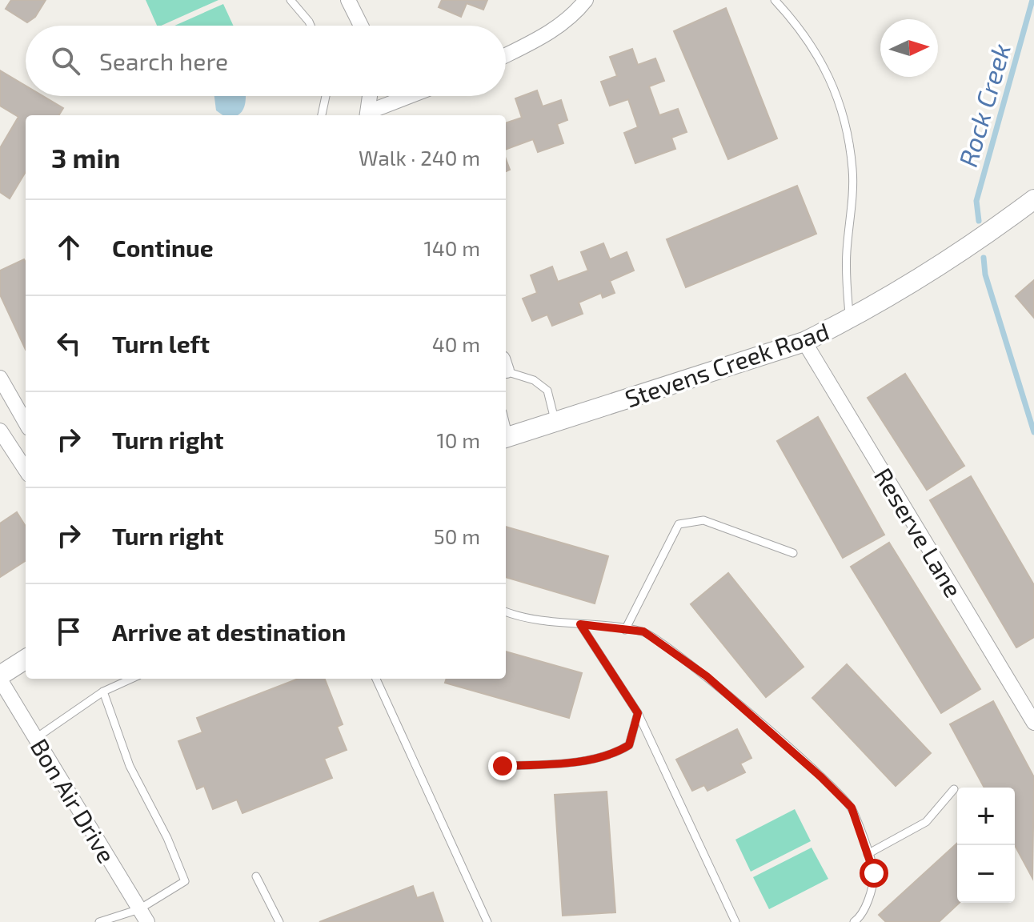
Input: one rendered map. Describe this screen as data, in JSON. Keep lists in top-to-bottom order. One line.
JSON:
{"streets":{"street":["Stevens Creek Road","Reserve Lane","Bon Air Drive"]},"crossings":[["Stevens Creek Road","Reserve Lane"]],"water":["Rock Creek"],"north":"right","page":{"search":"Search here","heading":["3 min","Walk · 240 m"],"list":[["Continue","140 m"],["Turn left","40 m"],["Turn right","10 m"],["Turn right","50 m"],"Arrive at destination"],"map_buttons":["+","−"]}}
